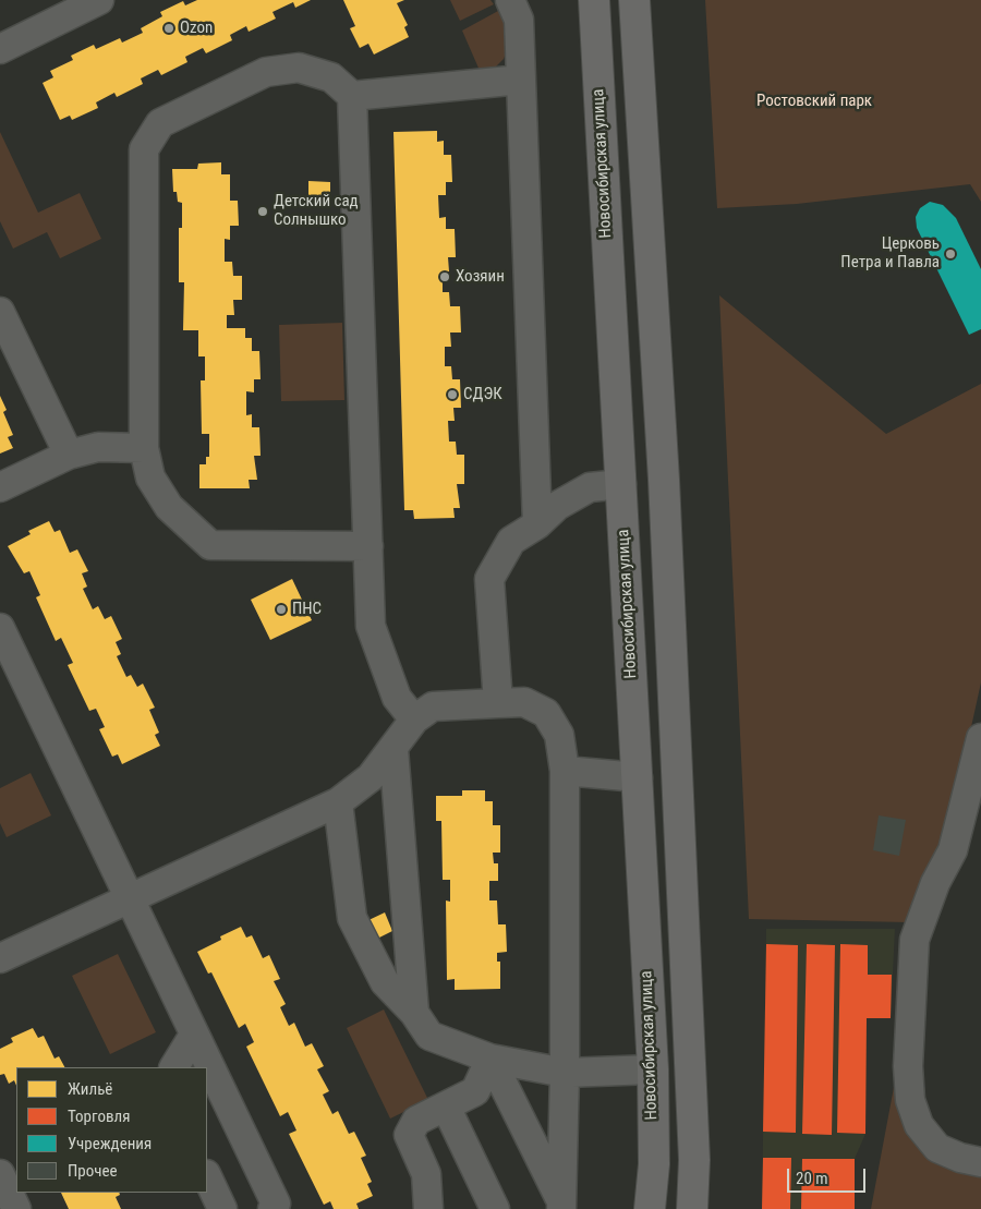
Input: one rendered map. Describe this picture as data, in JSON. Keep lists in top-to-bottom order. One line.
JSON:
{"streets":{"main road":["Новосибирская улица"]},"parks":["Ростовский парк"],"places":["Ozon","Детский сад Солнышко","Церковь Петра и Павла","Хозяин","СДЭК","ПНС"],"legend":["Жильё","Торговля","Учреждения","Прочее"],"scale_bar":"20 m"}
